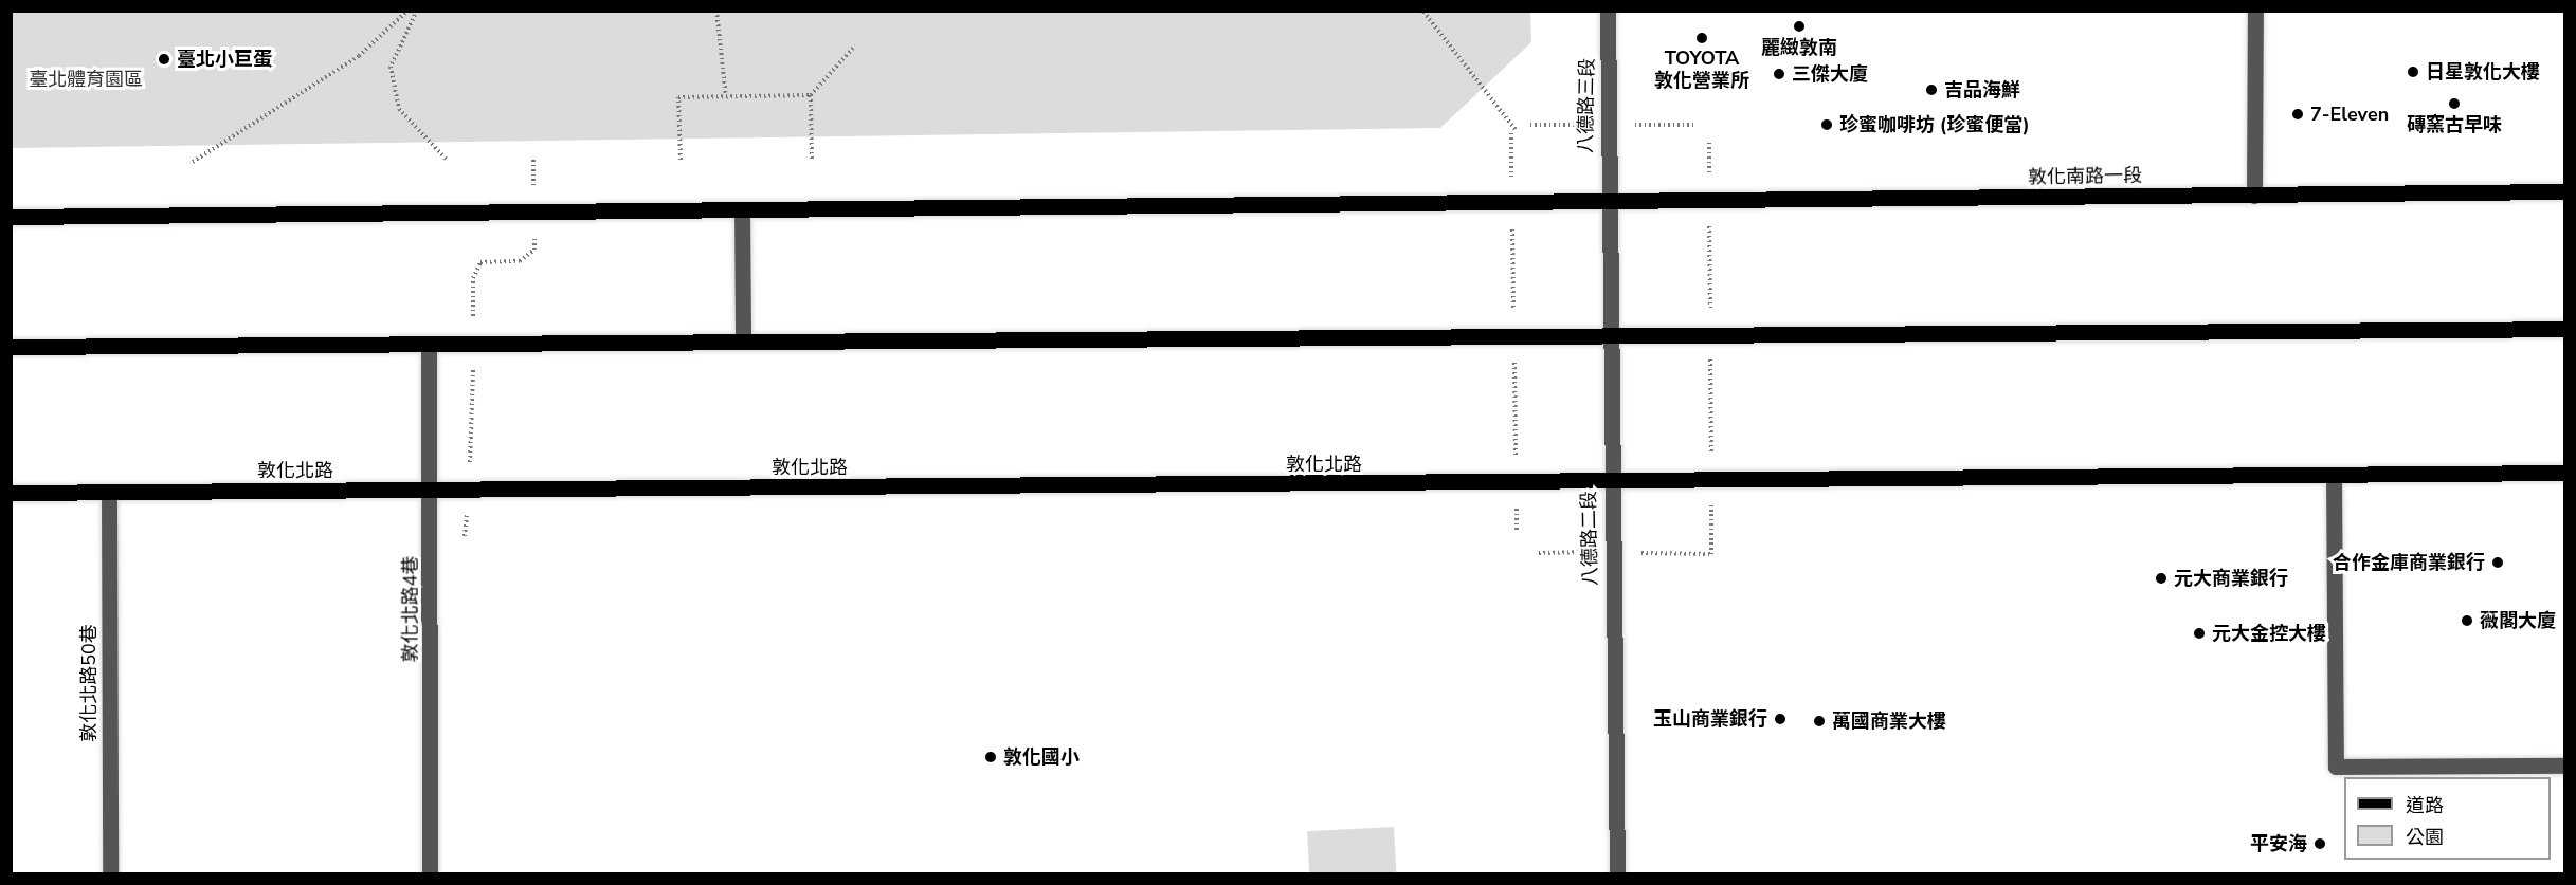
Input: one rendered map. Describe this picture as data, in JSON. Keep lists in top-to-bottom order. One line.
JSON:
{"streets":{"main road":["敦化南路一段","敦化北路"],"street":["八德路三段","八德路二段","敦化北路4巷","敦化北路50巷"]},"crossings":[["八德路三段","敦化南路一段"],["八德路三段","八德路二段"],["敦化南路一段","八德路二段"],["敦化北路","八德路二段"],["敦化北路","敦化北路4巷"],["敦化北路","敦化北路50巷"]],"parks":["臺北體育園區"],"places":["麗緻敦南","TOYOTA 敦化營業所","臺北小巨蛋","日星敦化大樓","三傑大廈","吉品海鮮","磚窯古早味","7-Eleven","珍蜜咖啡坊 (珍蜜便當)","合作金庫商業銀行","元大商業銀行","薇閣大廈","元大金控大樓","玉山商業銀行","萬國商業大樓","敦化國小","平安海"],"legend":["道路","公園"]}
